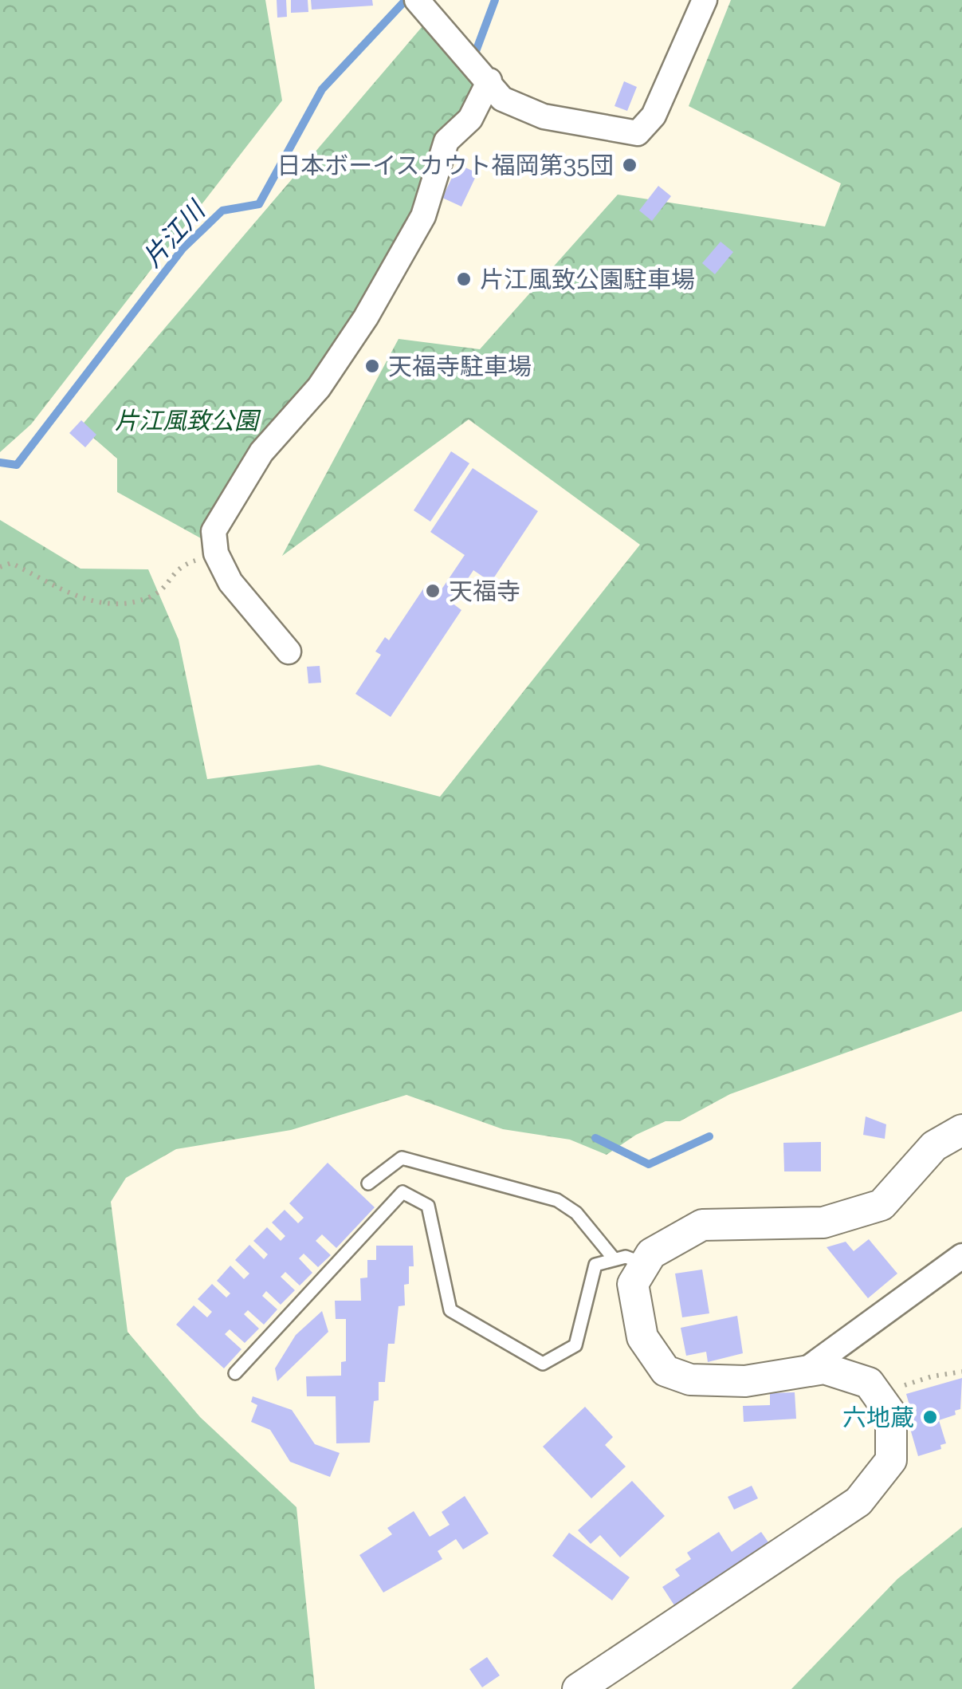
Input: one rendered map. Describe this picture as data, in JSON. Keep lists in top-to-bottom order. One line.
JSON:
{"water":["片江川"],"parks":["片江風致公園"],"places":["日本ボーイスカウト福岡第35団","片江風致公園駐車場","天福寺駐車場","天福寺","六地蔵"]}
